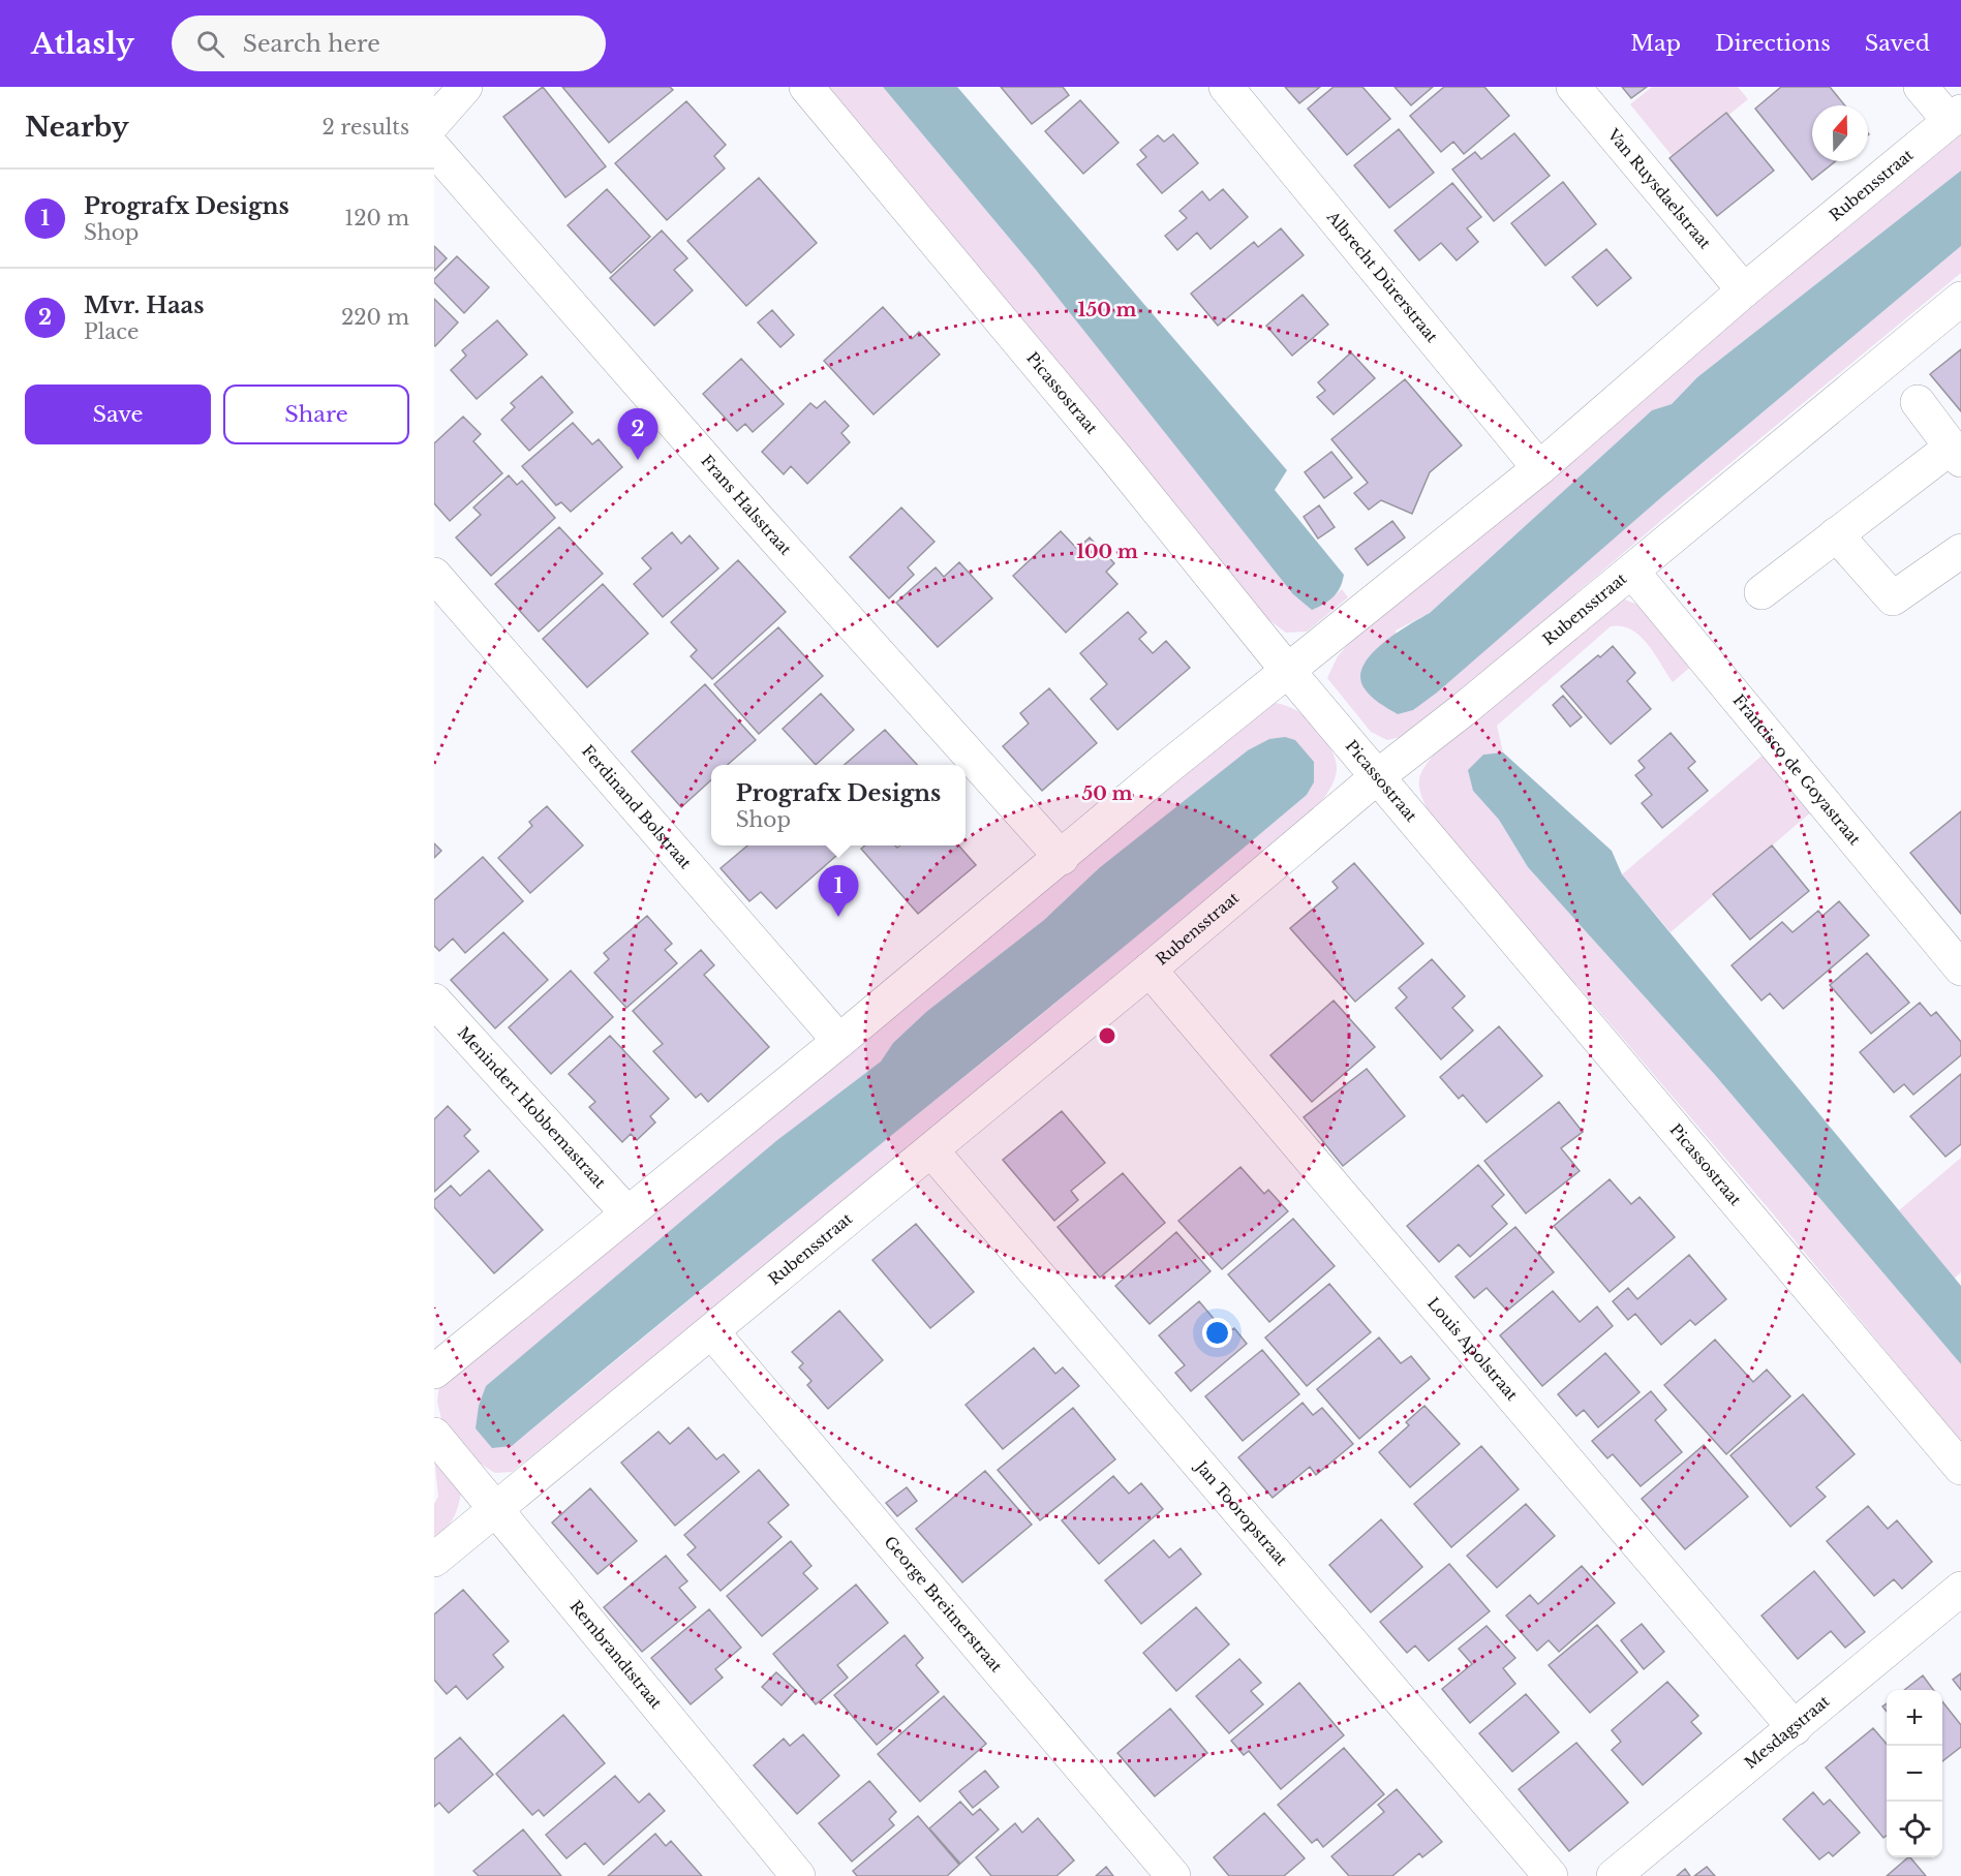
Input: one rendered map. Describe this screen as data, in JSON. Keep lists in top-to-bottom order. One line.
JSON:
{"streets":{"street":["Rubensstraat","Van Ruysdaelstraat","Albrecht Dürerstraat","Picassostraat","Frans Halsstraat","Francisco de Goyastraat","Ferdinand Bolstraat","Menindert Hobbemastraat","Louis Apolstraat","Jan Tooropstraat","George Breitnerstraat","Rembrandtstraat","Mesdagstraat"]},"crossings":[["Rubensstraat","Van Ruysdaelstraat"],["Rubensstraat","Albrecht Dürerstraat"],["Rubensstraat","Picassostraat"],["Rubensstraat","Frans Halsstraat"],["Rubensstraat","Francisco de Goyastraat"],["Rubensstraat","Ferdinand Bolstraat"],["Rubensstraat","Menindert Hobbemastraat"],["Rubensstraat","Louis Apolstraat"],["Rubensstraat","Jan Tooropstraat"],["Rubensstraat","George Breitnerstraat"],["Rubensstraat","Rembrandtstraat"],["Louis Apolstraat","Mesdagstraat"]],"north":"top","page":{"header":"Atlasly","search":"Search here","nav":["Map","Directions","Saved"],"heading":["Nearby","2 results"],"list":[{"mark":"1","name":"Prografx Designs","note":"Shop","value":"120 m"},{"mark":"2","name":"Mvr. Haas","note":"Place","value":"220 m"}],"buttons":["Save","Share"],"pins":["2","1"],"popup":["Prografx Designs","Shop"],"map_buttons":["+","−"]},"rings":["150 m","100 m","50 m"]}
